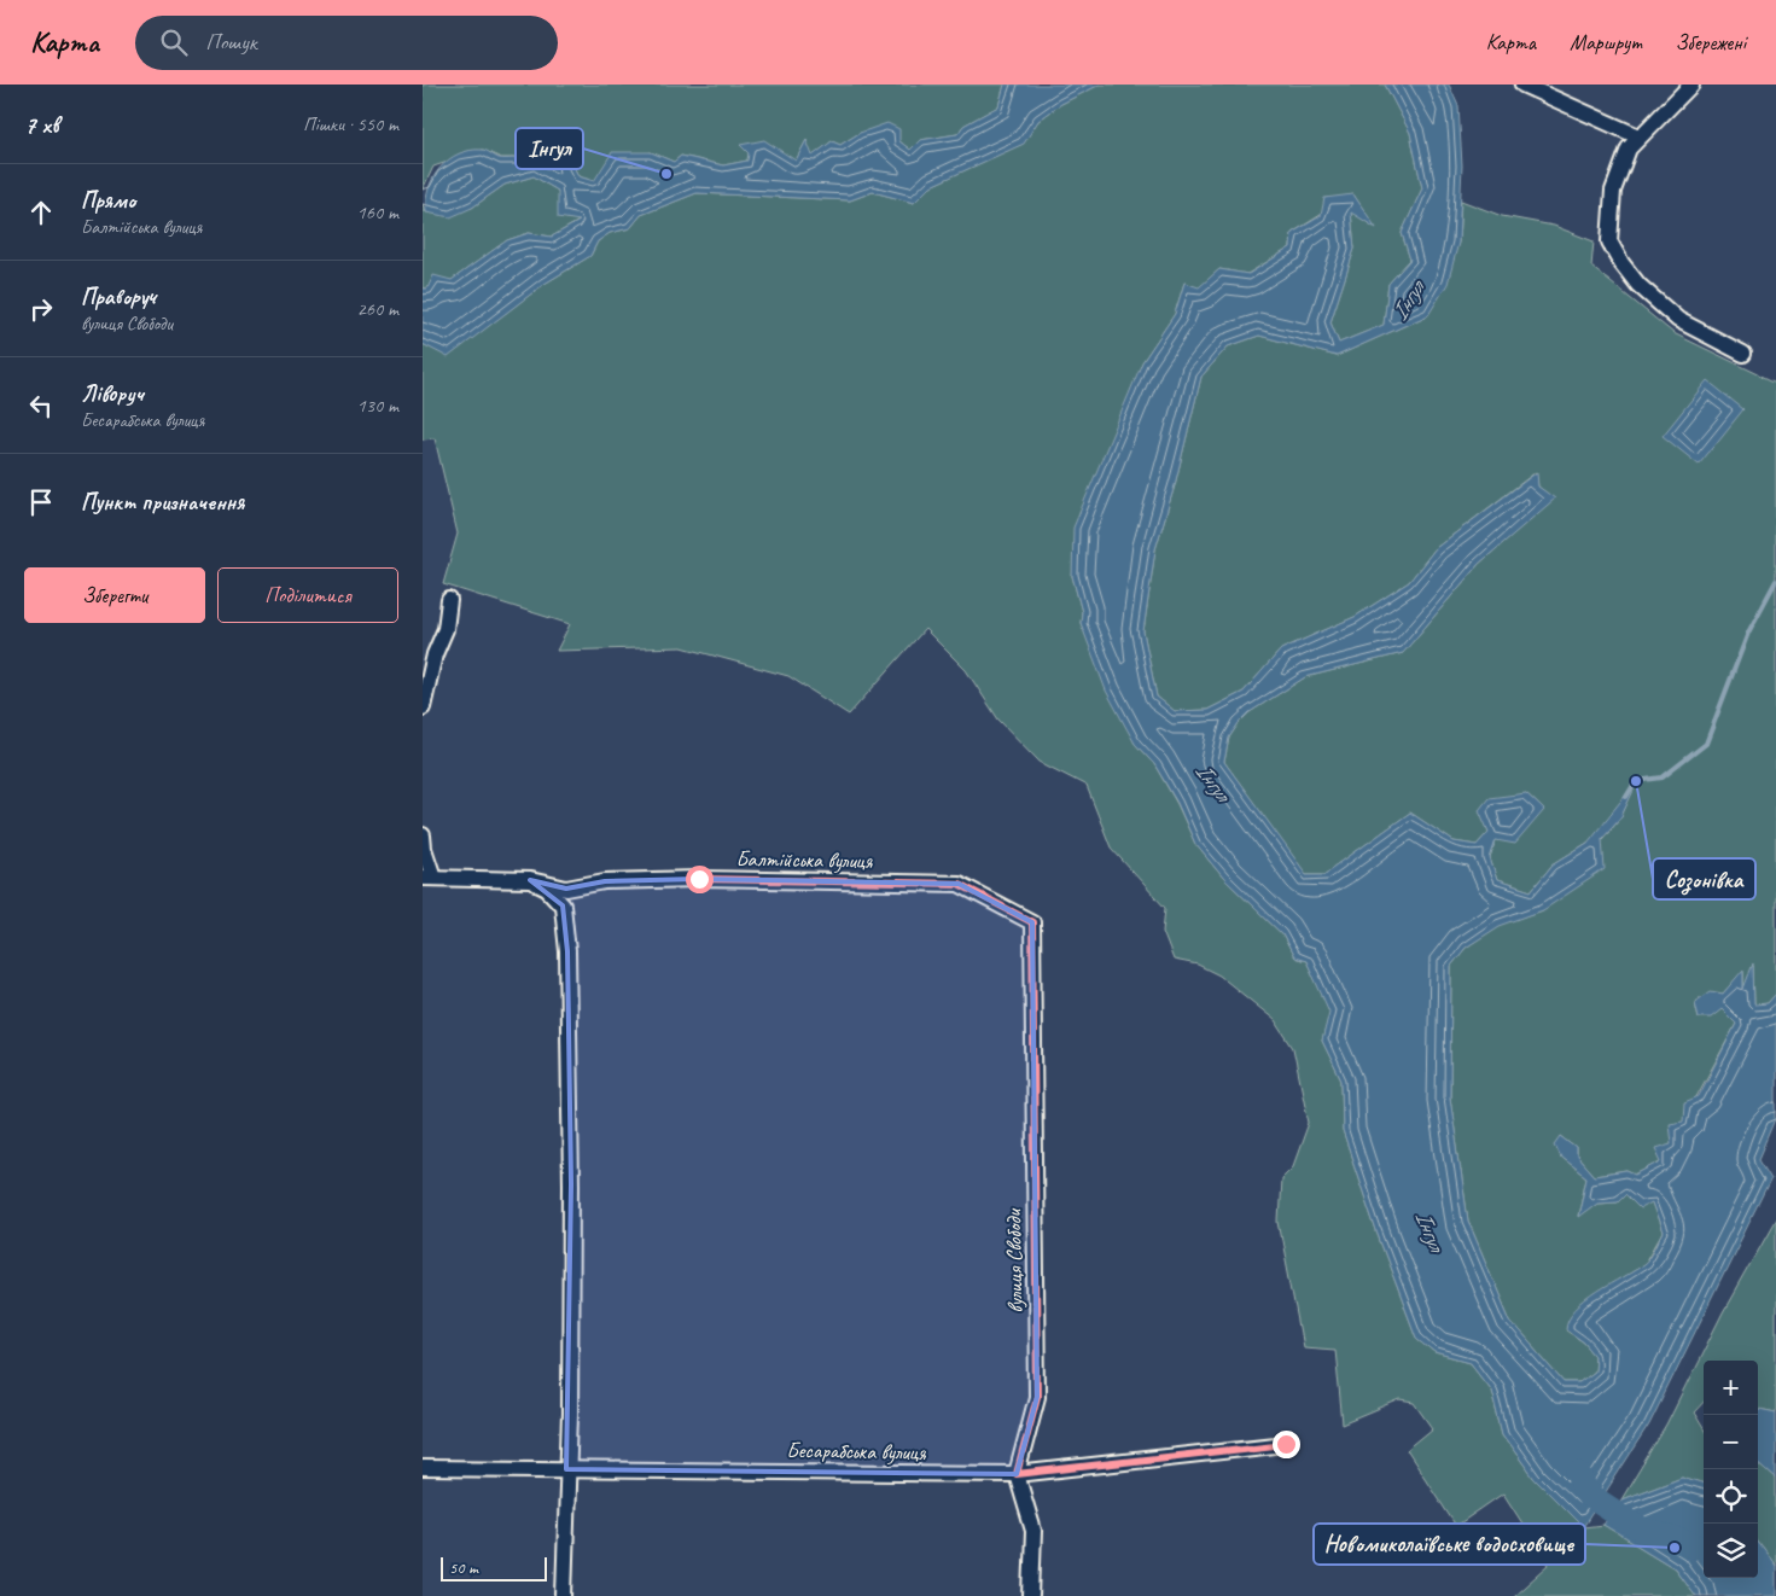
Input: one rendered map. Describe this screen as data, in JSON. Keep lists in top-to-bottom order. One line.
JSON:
{"streets":{"street":["Балтійська вулиця","вулиця Свободи","Бесарабська вулиця"]},"crossings":[["Балтійська вулиця","вулиця Свободи"],["вулиця Свободи","Бесарабська вулиця"]],"water":["Інгул"],"places":["Інгул","Созонівка","Новомиколаївське водосховище"],"scale_bar":"50 m","page":{"header":"Карта","search":"Пошук","nav":["Карта","Маршрут","Збережені"],"heading":["7 хв","Пішки · 550 m"],"list":[["Прямо","Балтійська вулиця","160 m"],["Праворуч","вулиця Свободи","260 m"],["Ліворуч","Бесарабська вулиця","130 m"],"Пункт призначення"],"buttons":["Зберегти","Поділитися"],"map_buttons":["+","−"],"scale":"50 m"}}
